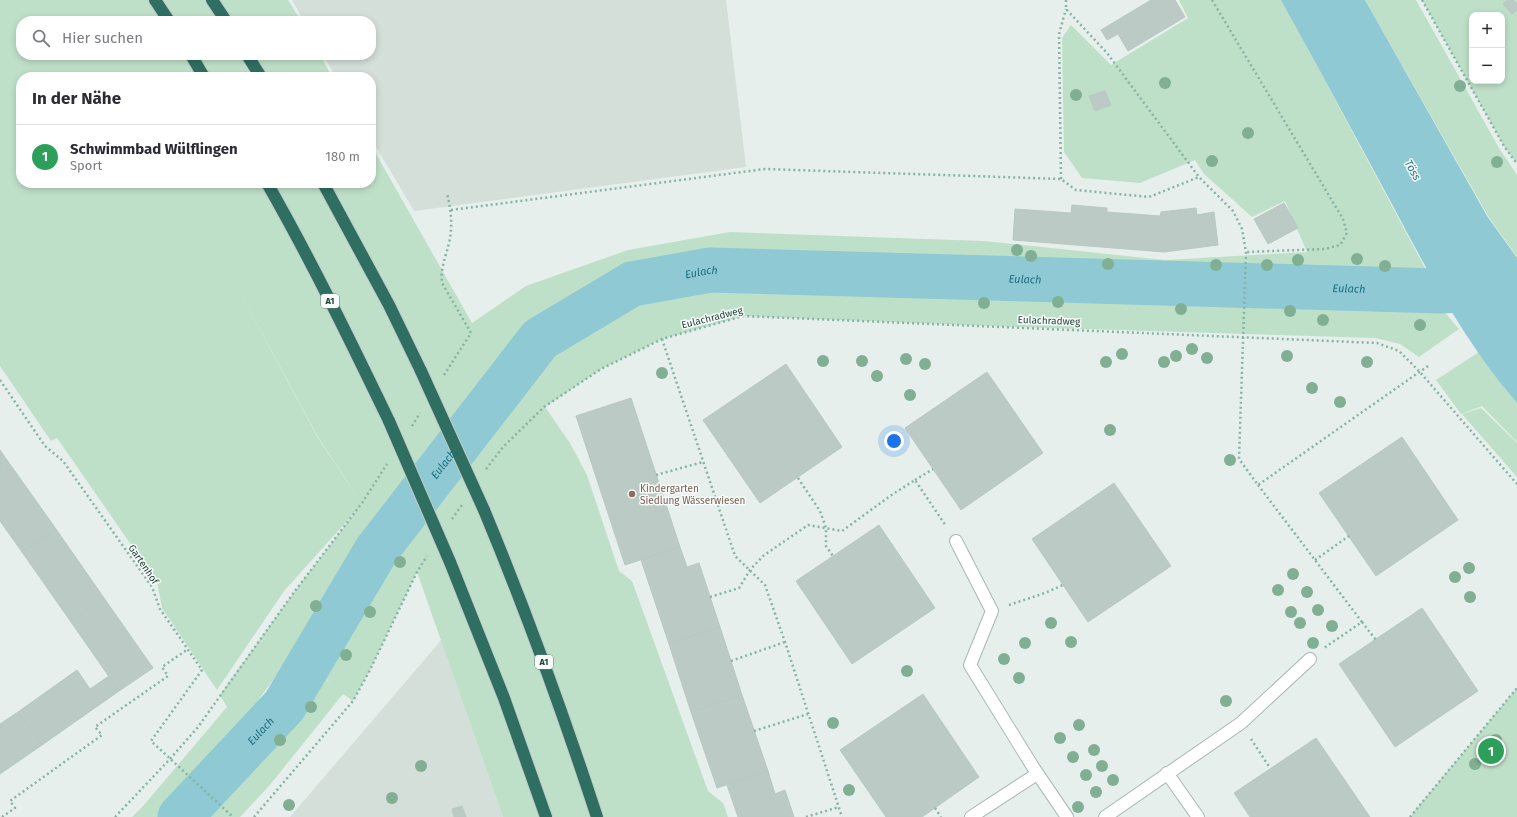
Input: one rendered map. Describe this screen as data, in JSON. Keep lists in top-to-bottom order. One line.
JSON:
{"streets":{"highway":["A1"],"path":["Eulachradweg","Gartenhof"]},"water":["Töss","Eulach"],"places":["Kindergarten Siedlung Wässerwiesen"],"page":{"map_buttons":["+","−"],"search":"Hier suchen","heading":"In der Nähe","list":[{"mark":"1","name":"Schwimmbad Wülflingen","note":"Sport","value":"180 m"}],"pins":"1"}}
